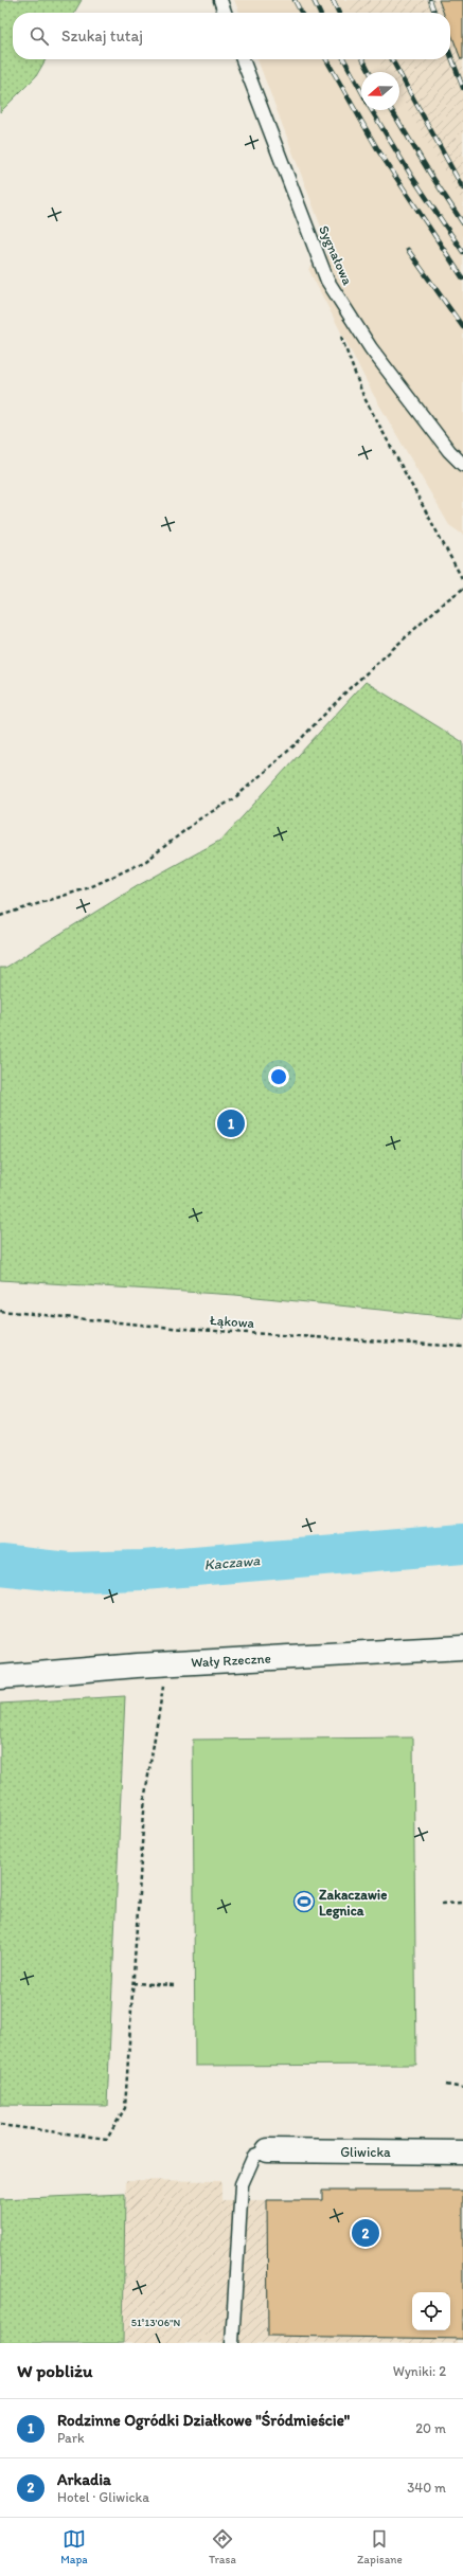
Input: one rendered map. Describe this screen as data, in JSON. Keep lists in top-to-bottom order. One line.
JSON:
{"streets":{"street":["Wały Rzeczne","Gliwicka"],"lane":["Sygnałowa"],"path":["Łąkowa"]},"water":["Kaczawa"],"places":{"sports":["Zakaczawie Legnica"]},"north":"left","page":{"search":"Szukaj tutaj","pins":["1","2"],"heading":["W pobliżu","Wyniki: 2"],"list":[{"mark":"1","name":"Rodzinne Ogródki Działkowe \"Śródmieście\"","note":"Park","value":"20 m"},{"mark":"2","name":"Arkadia","note":"Hotel · Gliwicka","value":"340 m"}],"nav":["Mapa","Trasa","Zapisane"]},"coordinates":["51°13'06\"N"]}
